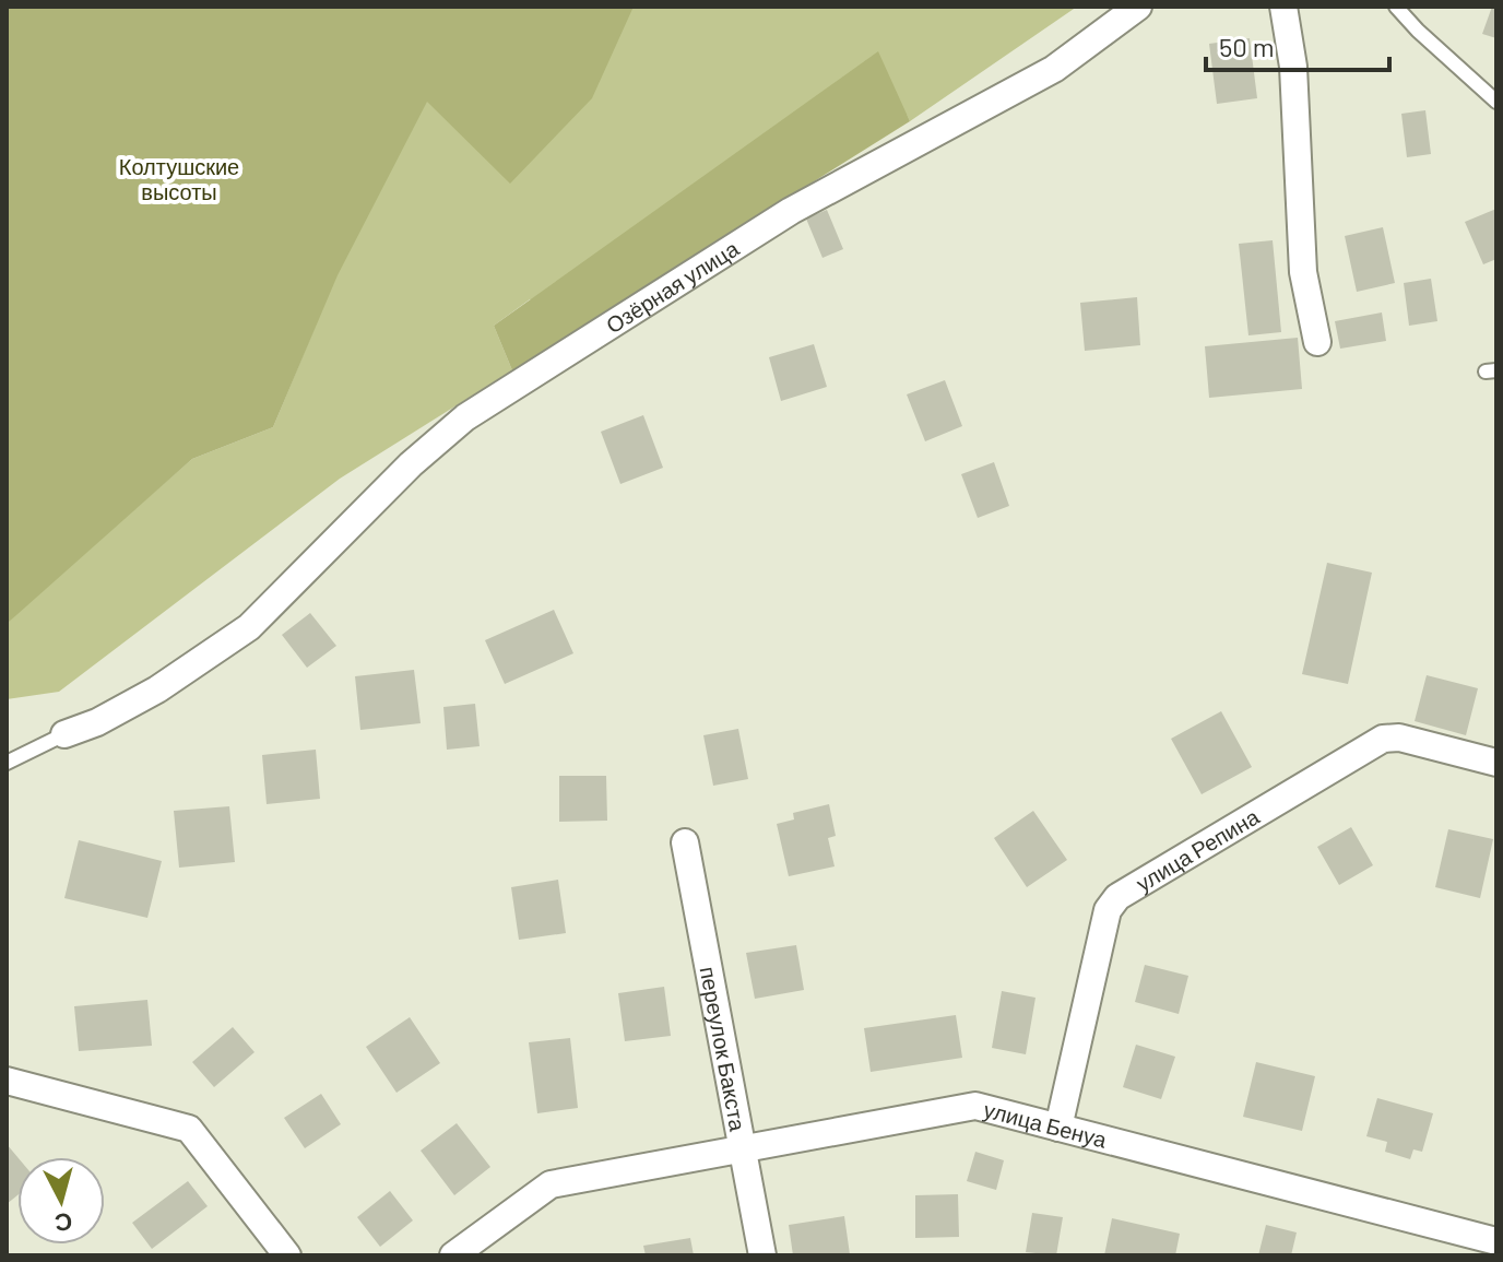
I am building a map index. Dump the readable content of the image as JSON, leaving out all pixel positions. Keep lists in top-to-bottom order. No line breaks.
{"streets":{"street":["Озёрная улица","улица Репина","переулок Бакста","улица Бенуа"]},"crossings":[["улица Репина","улица Бенуа"],["переулок Бакста","улица Бенуа"]],"parks":["Колтушские высоты"],"scale_bar":"50 m","north":"bottom"}
